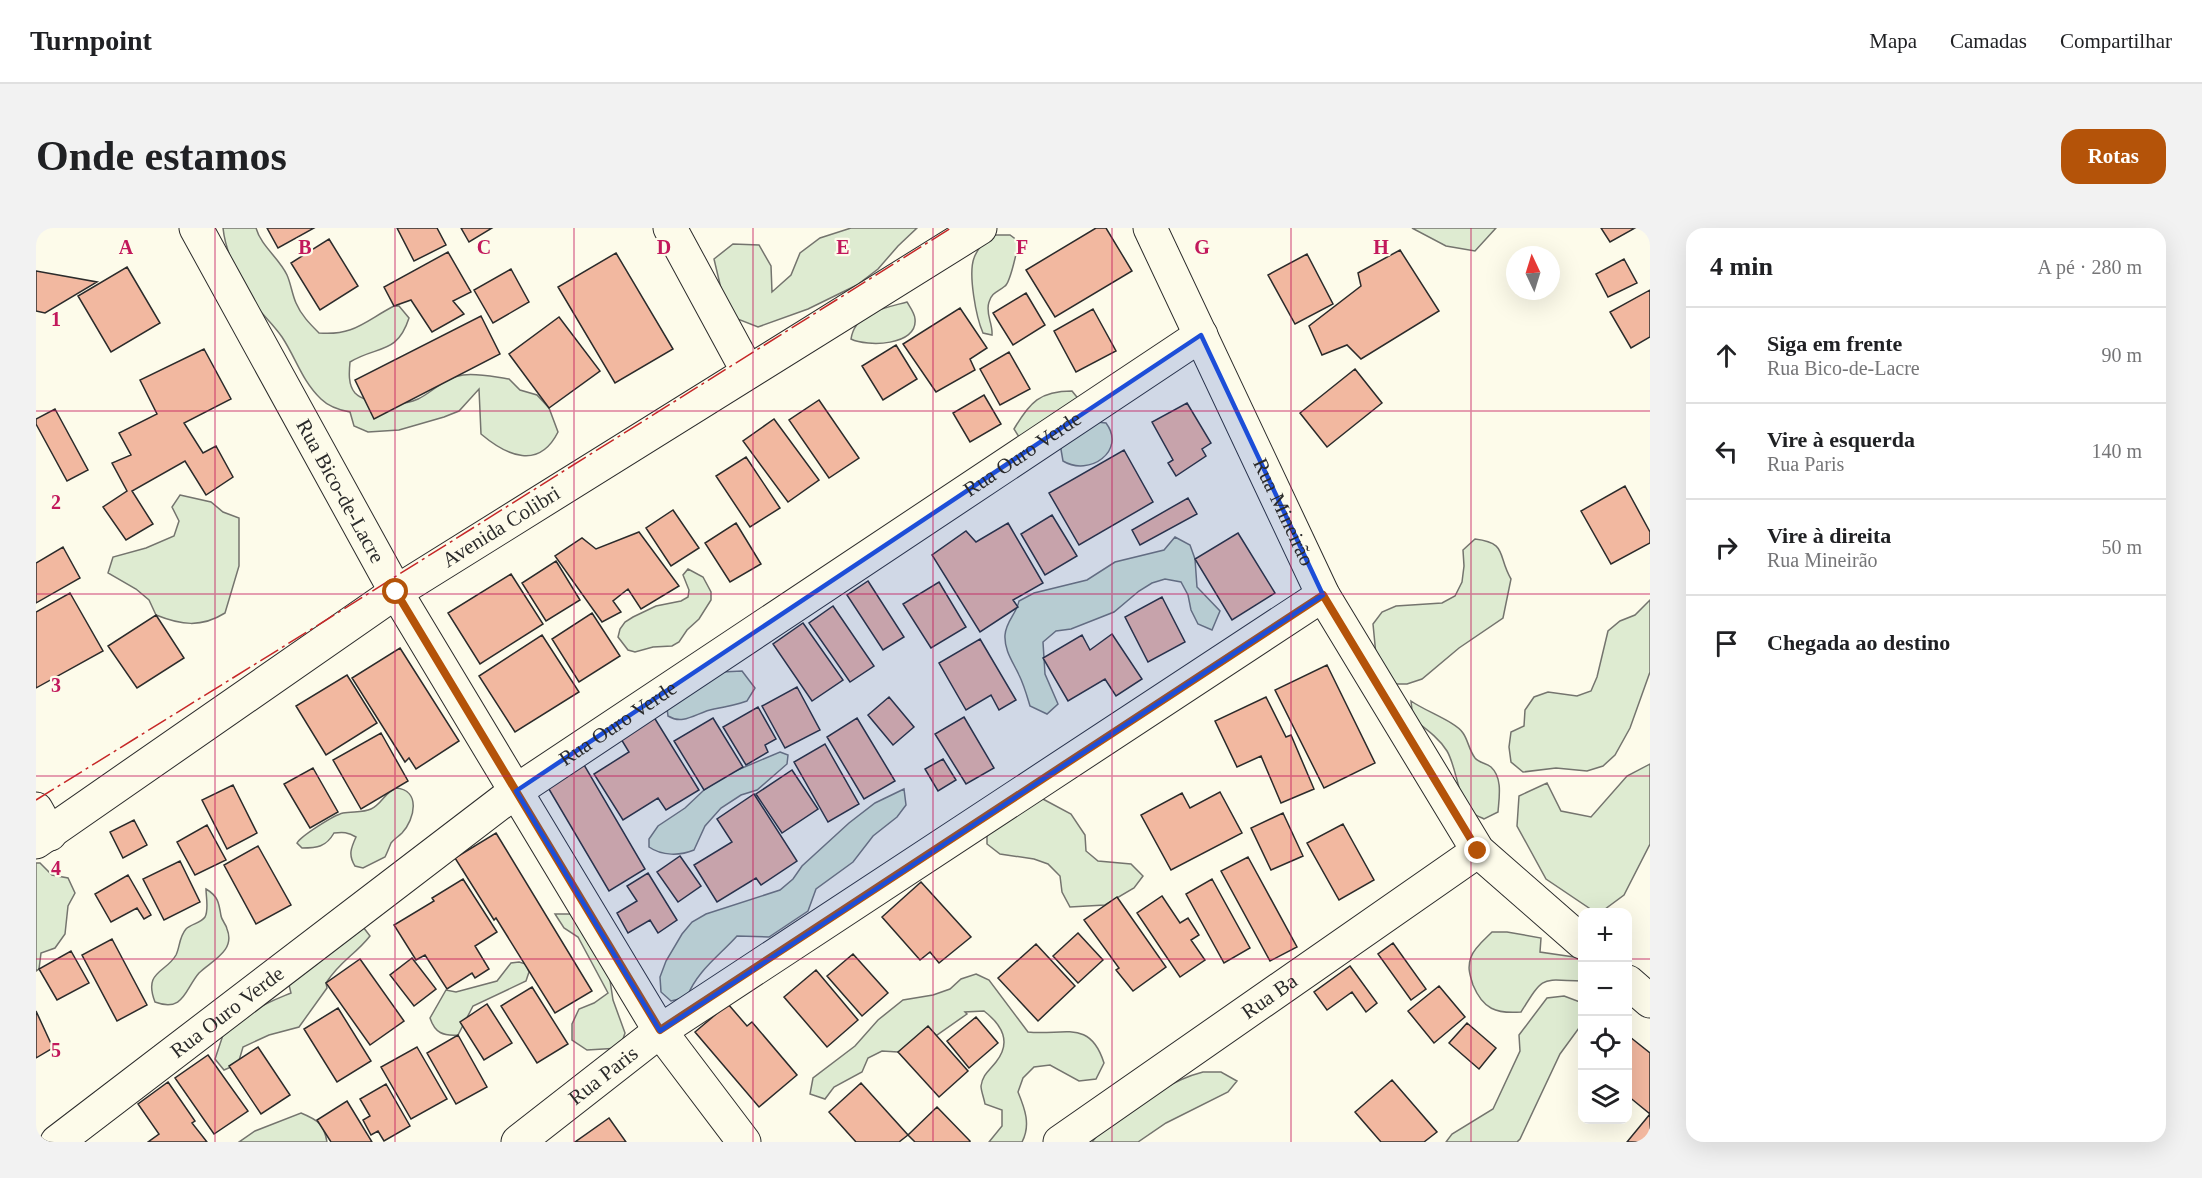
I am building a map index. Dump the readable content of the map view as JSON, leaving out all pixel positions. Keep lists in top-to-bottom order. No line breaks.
{"streets":{"street":["Rua Ouro Verde","Rua Bico-de-Lacre","Rua Mineirão","Avenida Colibri","Rua Ba","Rua Paris"]},"crossings":[["Rua Ouro Verde","Rua Bico-de-Lacre"],["Rua Ouro Verde","Rua Mineirão"],["Rua Bico-de-Lacre","Avenida Colibri"],["Rua Bico-de-Lacre","Rua Paris"],["Rua Mineirão","Rua Ba"],["Rua Mineirão","Rua Paris"]],"north":"top","page":{"header":"Turnpoint","nav":["Mapa","Camadas","Compartilhar"],"buttons":"Rotas","title":"Onde estamos","heading":["4 min","A pé · 280 m"],"list":[["Siga em frente","Rua Bico-de-Lacre","90 m"],["Vire à esquerda","Rua Paris","140 m"],["Vire à direita","Rua Mineirão","50 m"],"Chegada ao destino"],"map_buttons":["+","−"]},"grid":{"columns":["A","B","C","D","E","F","G","H"],"rows":["1","2","3","4","5"]}}
